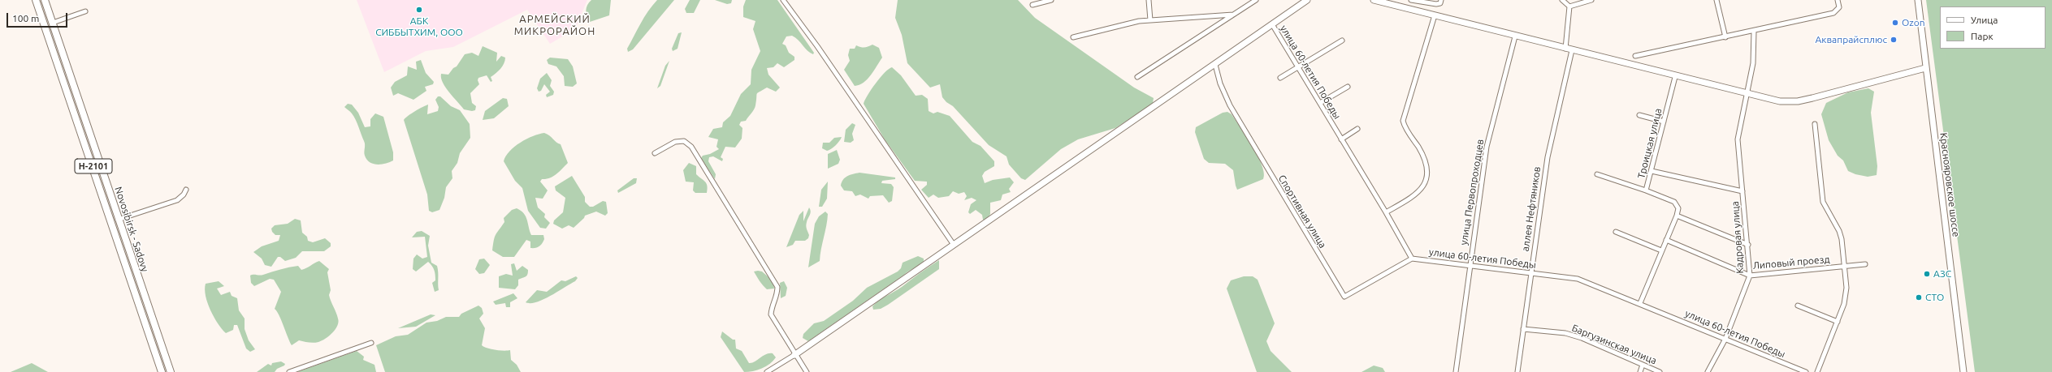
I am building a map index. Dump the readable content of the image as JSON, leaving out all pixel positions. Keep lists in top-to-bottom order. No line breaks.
{"streets":{"main road":["Н-2101","Novosibirsk - Sadovy"],"street":["улица 60-летия Победы","Троицкая улица","Краснояровское шоссе","улица Первопроходцев","аллея Нефтяников","Спортивная улица","Кадровая улица","Липовый проезд","Баргузинская улица"]},"crossings":[["улица 60-летия Победы","улица Первопроходцев"],["улица 60-летия Победы","аллея Нефтяников"],["улица 60-летия Победы","Спортивная улица"],["улица 60-летия Победы","Кадровая улица"],["аллея Нефтяников","Баргузинская улица"],["Кадровая улица","Липовый проезд"]],"districts":["АРМЕЙСКИЙ МИКРОРАЙОН"],"places":["АБК СИББЫТХИМ, ООО","Ozon","Аквапрайсплюс","АЗС","СТО"],"legend":["Улица","Парк"],"scale_bar":"100 m"}
